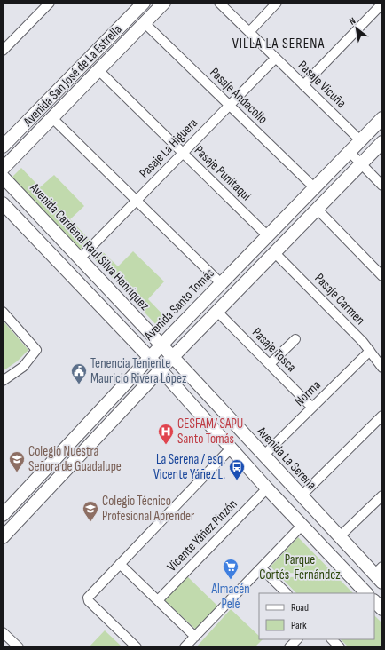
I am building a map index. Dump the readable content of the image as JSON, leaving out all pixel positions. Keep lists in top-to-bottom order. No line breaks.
{"streets":{"main road":["Avenida San José de La Estrella","Avenida Cardenal Raúl Silva Henríquez","Avenida Santo Tomás","Avenida La Serena"],"street":["Pasaje Vicuña","Pasaje Andacollo","Pasaje La Higuera","Pasaje Punitaqui","Pasaje Carmen","Pasaje Tosca","Norma","Vicente Yáñez Pinzón"]},"crossings":[["Avenida San José de La Estrella","Pasaje Andacollo"],["Avenida San José de La Estrella","Pasaje Punitaqui"],["Pasaje Vicuña","Pasaje La Higuera"],["Pasaje Vicuña","Avenida Santo Tomás"],["Pasaje Andacollo","Pasaje La Higuera"],["Pasaje Andacollo","Avenida Santo Tomás"],["Pasaje La Higuera","Pasaje Punitaqui"],["Pasaje La Higuera","Avenida Cardenal Raúl Silva Henríquez"],["Pasaje Punitaqui","Avenida Santo Tomás"],["Avenida Cardenal Raúl Silva Henríquez","Avenida Santo Tomás"],["Avenida Cardenal Raúl Silva Henríquez","Avenida La Serena"],["Pasaje Carmen","Avenida Santo Tomás"],["Pasaje Carmen","Norma"],["Avenida Santo Tomás","Pasaje Tosca"],["Avenida Santo Tomás","Avenida La Serena"],["Pasaje Tosca","Norma"],["Norma","Avenida La Serena"]],"districts":["VILLA LA SERENA"],"parks":["Parque Cortés-Fernández"],"places":{"public building":["Tenencia Teniente Mauricio Rivera López"],"hospital":["CESFAM/ SAPU Santo Tomás"],"school or university":["Colegio Nuestra Señora de Guadalupe","Colegio Técnico Profesional Aprender"],"bus stop":["La Serena / esq. Vicente Yáñez L."],"supermarket":["Almacén Pelé"]},"legend":["Road","Park"],"north":"top left"}
